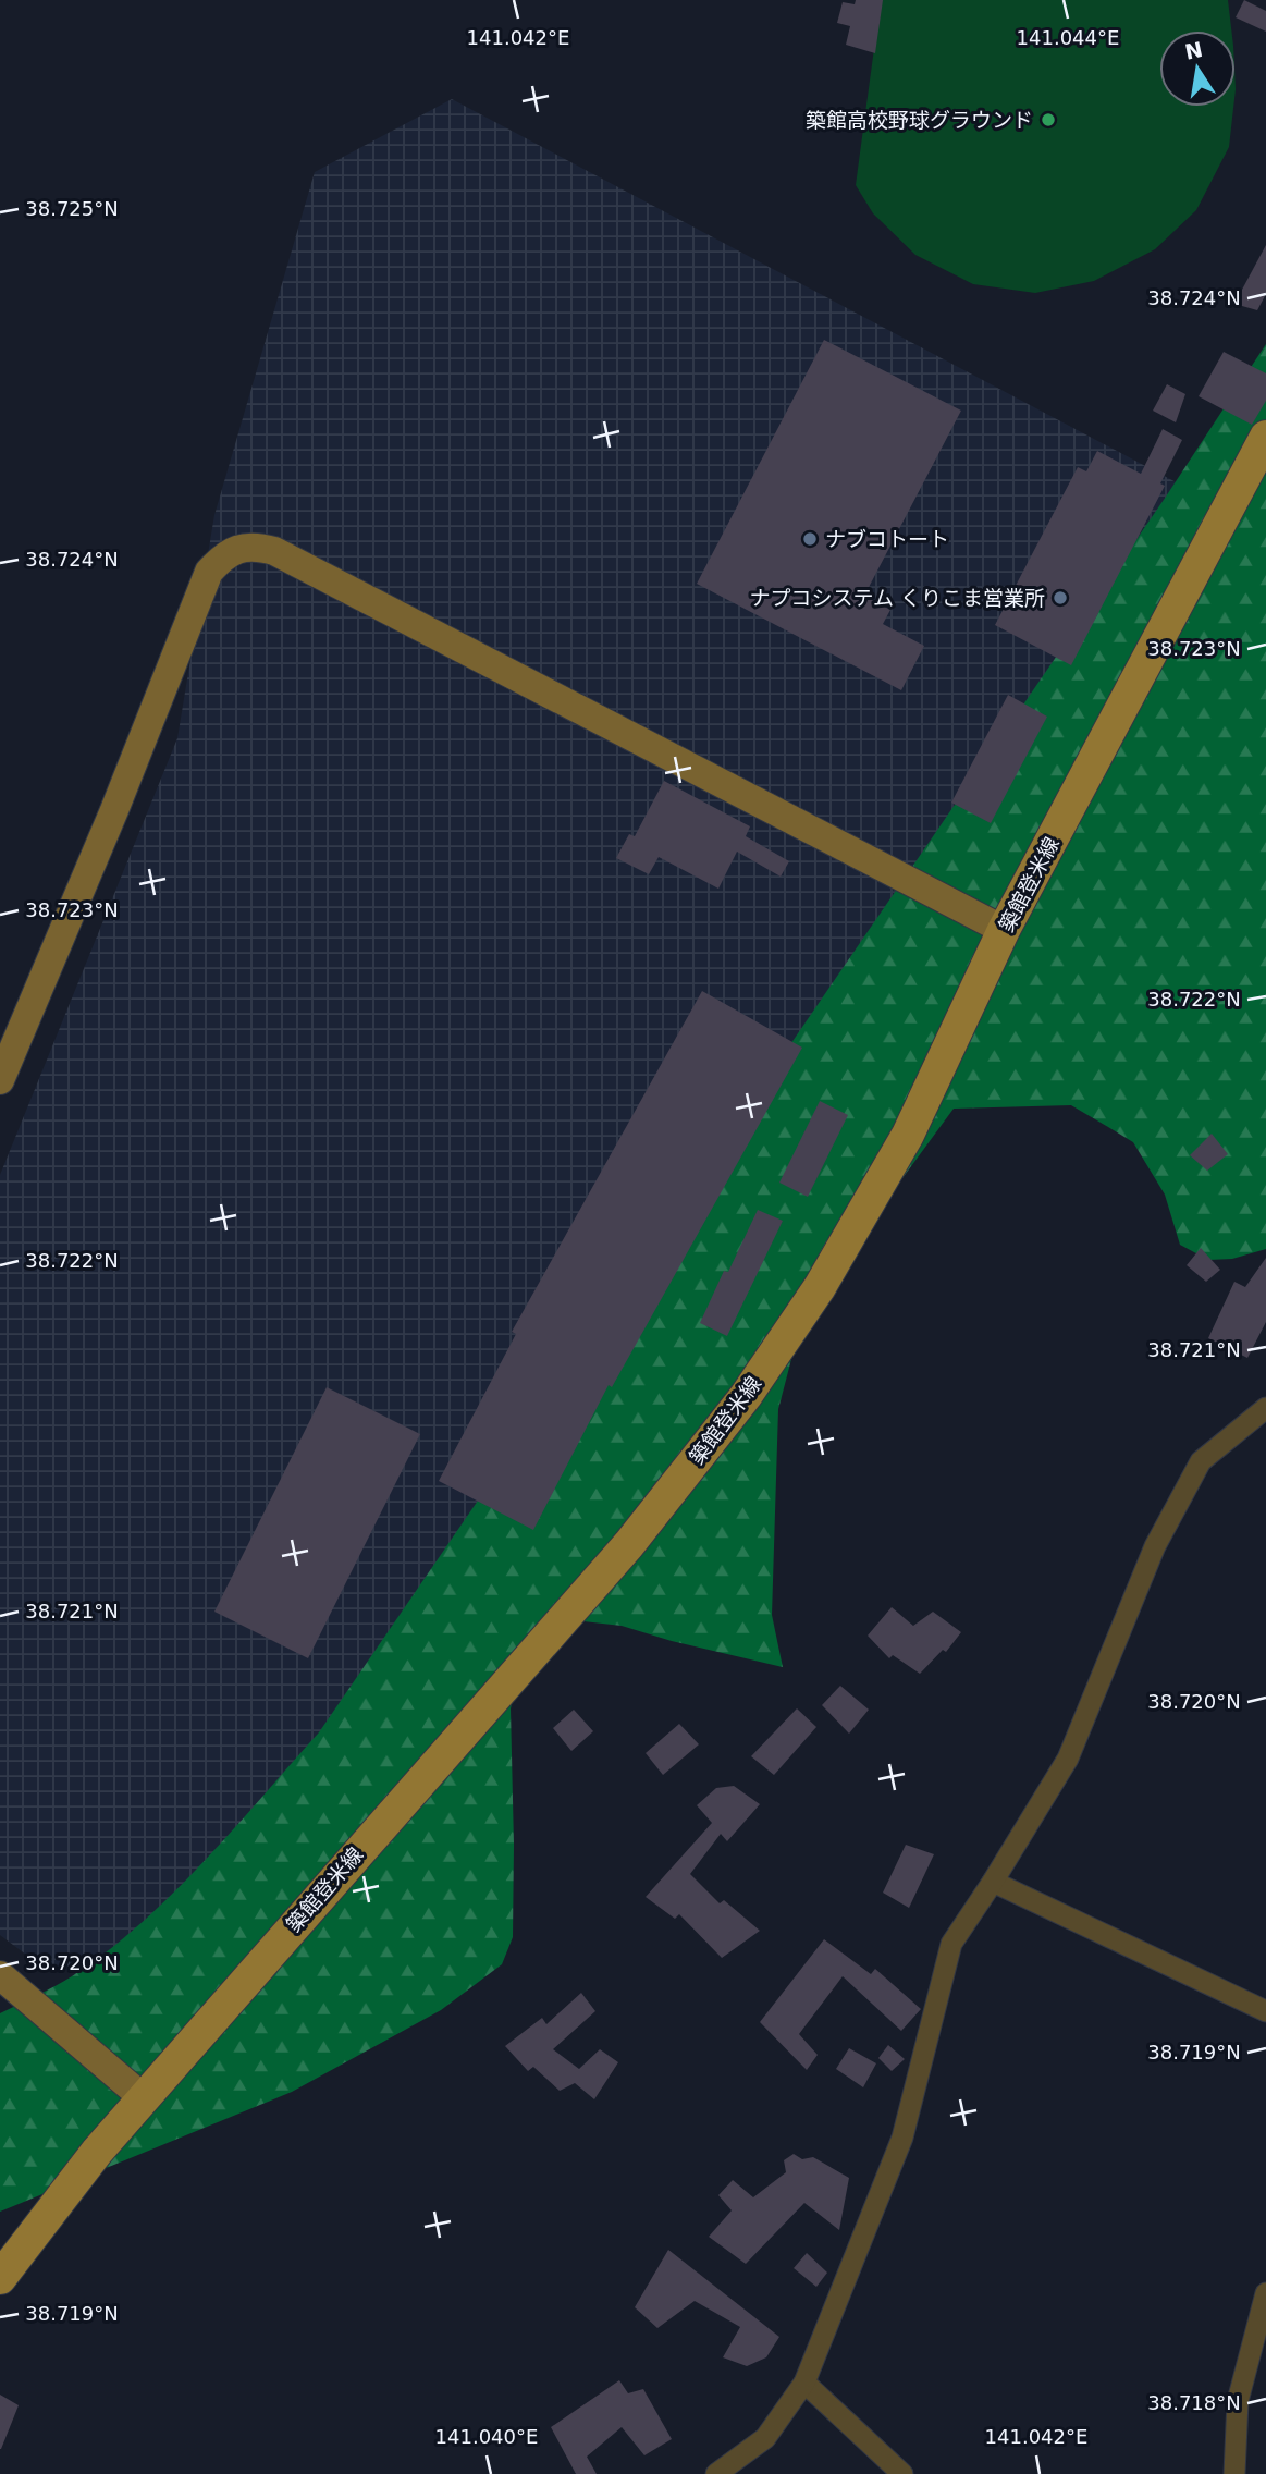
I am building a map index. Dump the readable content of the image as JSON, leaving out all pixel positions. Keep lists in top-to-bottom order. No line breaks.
{"streets":{"main road":["築館登米線"]},"places":["築館高校野球グラウンド","ナブコトート","ナプコシステム くりこま営業所"],"north":"top","coordinates":["141.042°E","141.044°E","38.725°N","38.724°N","38.723°N","38.722°N","38.721°N","38.720°N","38.719°N","38.718°N","141.040°E"]}
